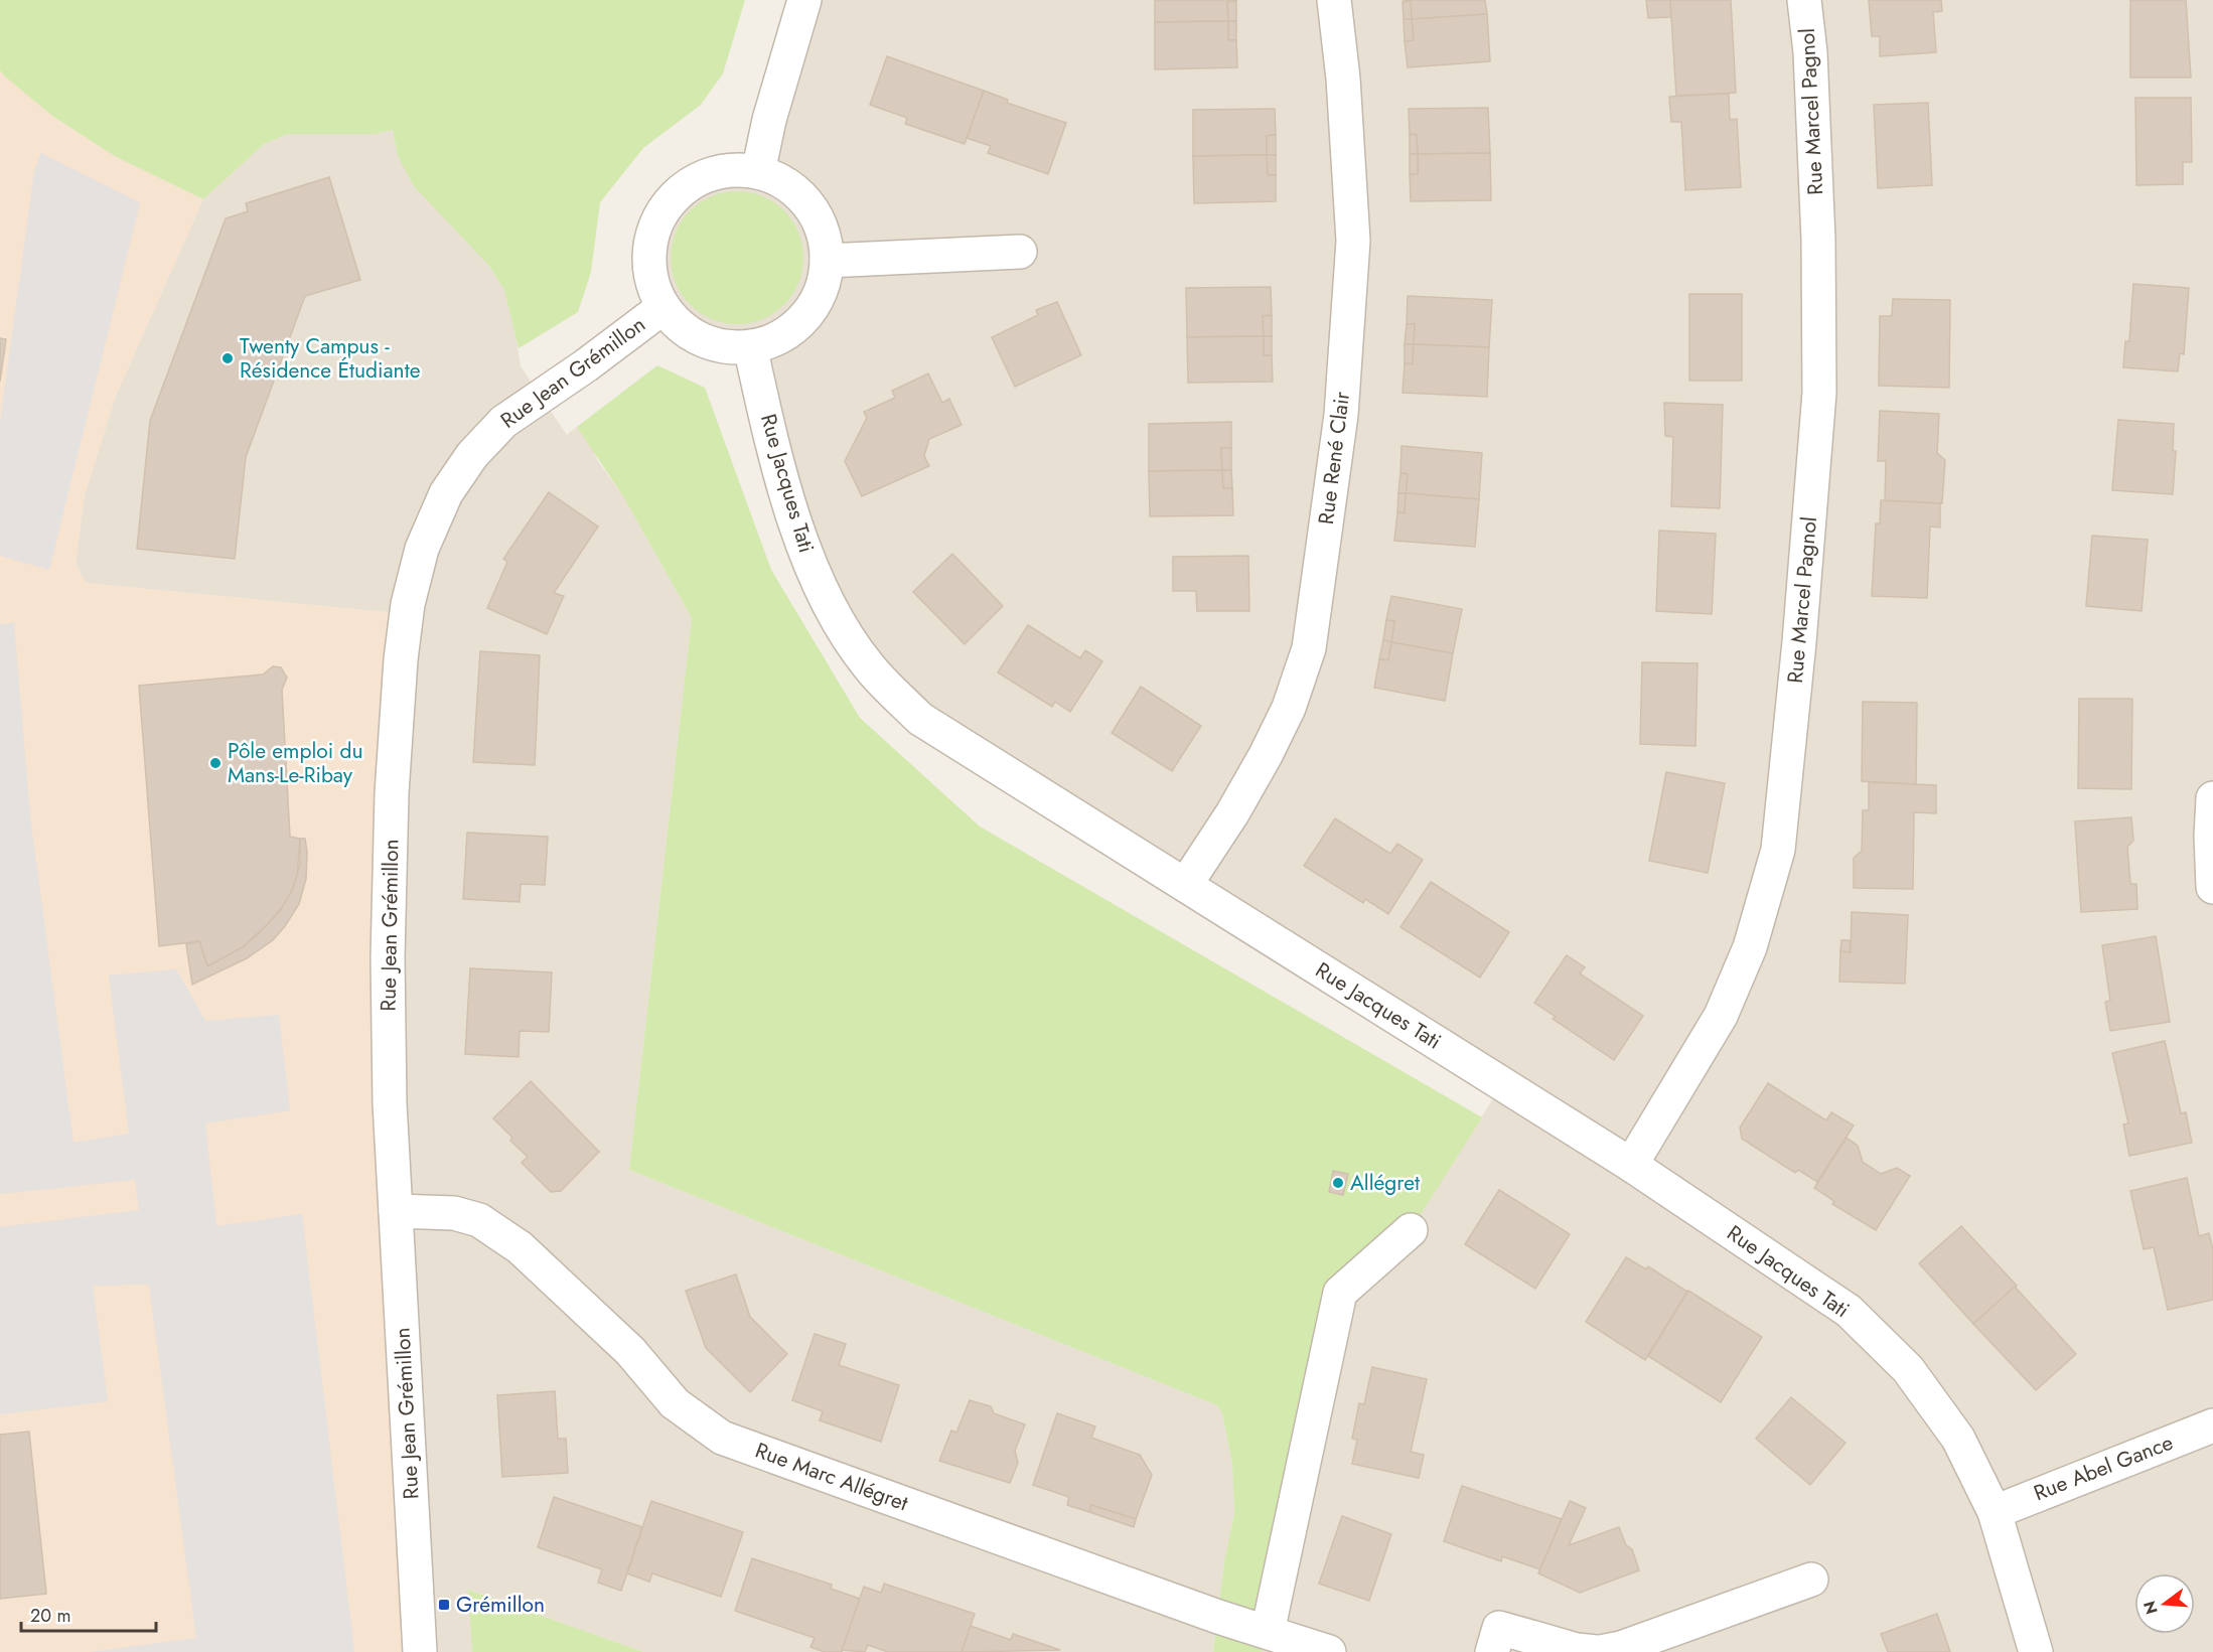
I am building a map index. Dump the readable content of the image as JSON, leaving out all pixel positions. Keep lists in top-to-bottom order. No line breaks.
{"streets":{"street":["Rue Marcel Pagnol","Rue Jean Grémillon","Rue René Clair","Rue Jacques Tati","Rue Abel Gance","Rue Marc Allégret"]},"crossings":[["Rue Marcel Pagnol","Rue Jacques Tati"],["Rue Jean Grémillon","Rue Jacques Tati"],["Rue Jean Grémillon","Rue Marc Allégret"],["Rue René Clair","Rue Jacques Tati"],["Rue Jacques Tati","Rue Abel Gance"]],"places":{"other":["Twenty Campus - Résidence Étudiante","Pôle emploi du Mans-Le-Ribay","Allégret"],"transit":["Grémillon"]},"scale_bar":"20 m","north":"left"}
